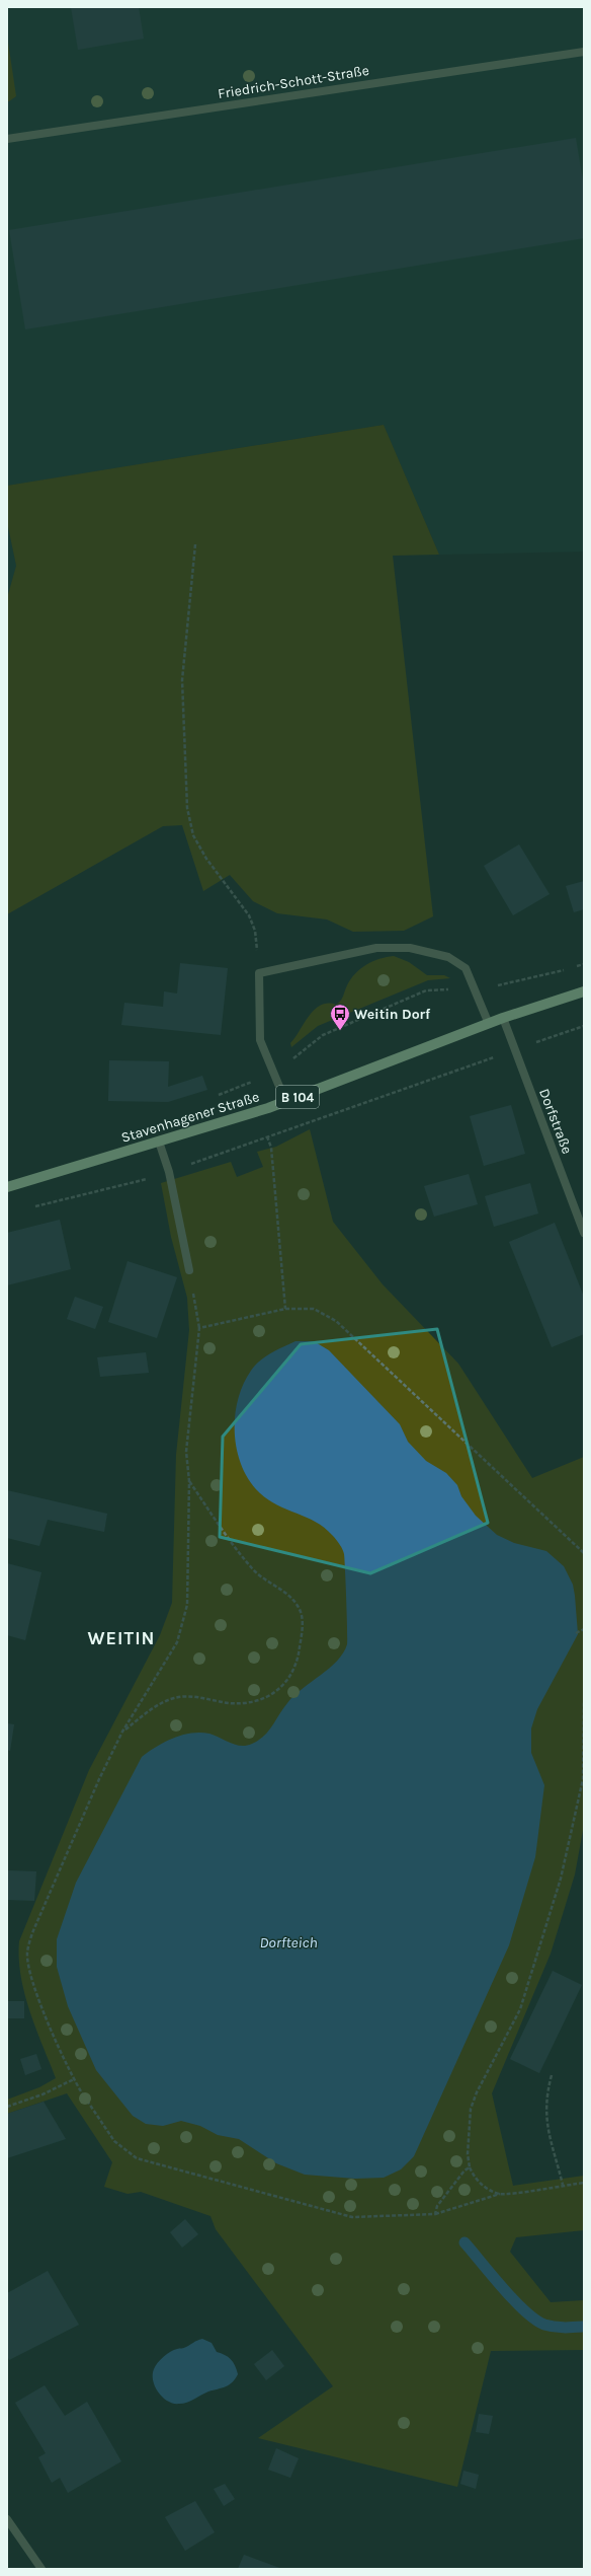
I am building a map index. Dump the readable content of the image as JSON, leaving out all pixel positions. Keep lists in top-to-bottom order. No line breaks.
{"streets":{"main road":["B 104","Stavenhagener Straße"],"street":["Friedrich-Schott-Straße","Dorfstraße"]},"crossings":[["Stavenhagener Straße","Dorfstraße"]],"districts":["WEITIN"],"water":["Dorfteich"],"places":{"bus stop":["Weitin Dorf"]}}
